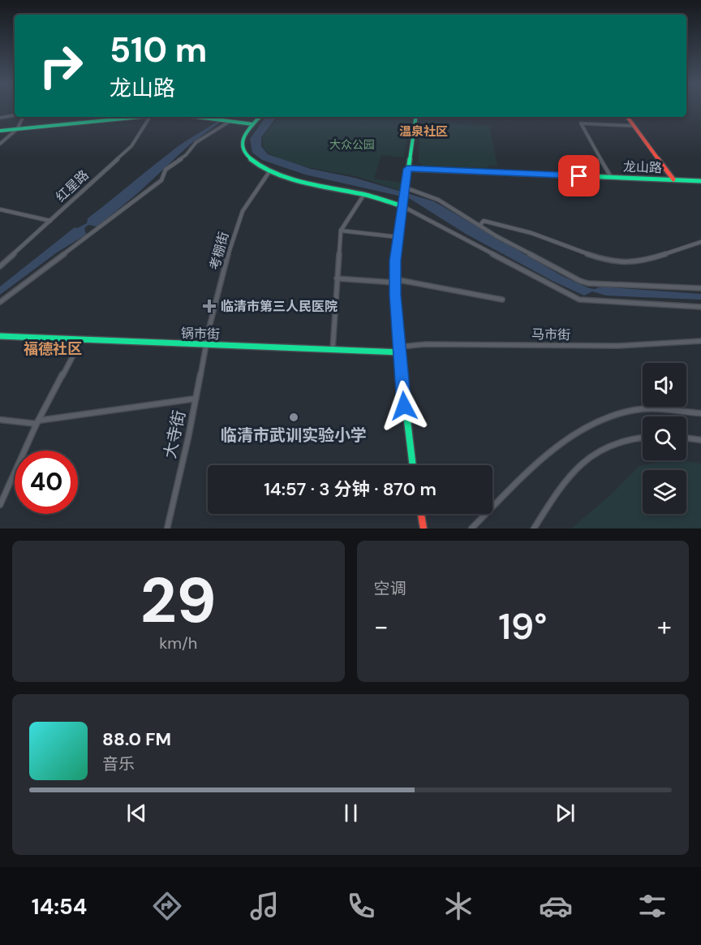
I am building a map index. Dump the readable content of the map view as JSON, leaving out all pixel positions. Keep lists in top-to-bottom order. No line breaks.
{"streets":{"street":["龙山路","红星路","考棚街","锅市街","马市街","大寺街"]},"crossings":[["考棚街","锅市街"],["考棚街","大寺街"],["锅市街","马市街"],["锅市街","大寺街"]],"districts":["温泉社区","福德社区"],"parks":["大众公园"],"places":{"health":["临清市第三人民医院"],"other":["临清市武训实验小学"]},"page":{"turn":["510 m","龙山路"],"limit":"40","trip":"14:57 · 3 分钟 · 870 m","tile":[["29","km/h"],"空调"],"heat":["−","19°","+"],"song":["88.0 FM","音乐"],"tabs":"14:54"}}
